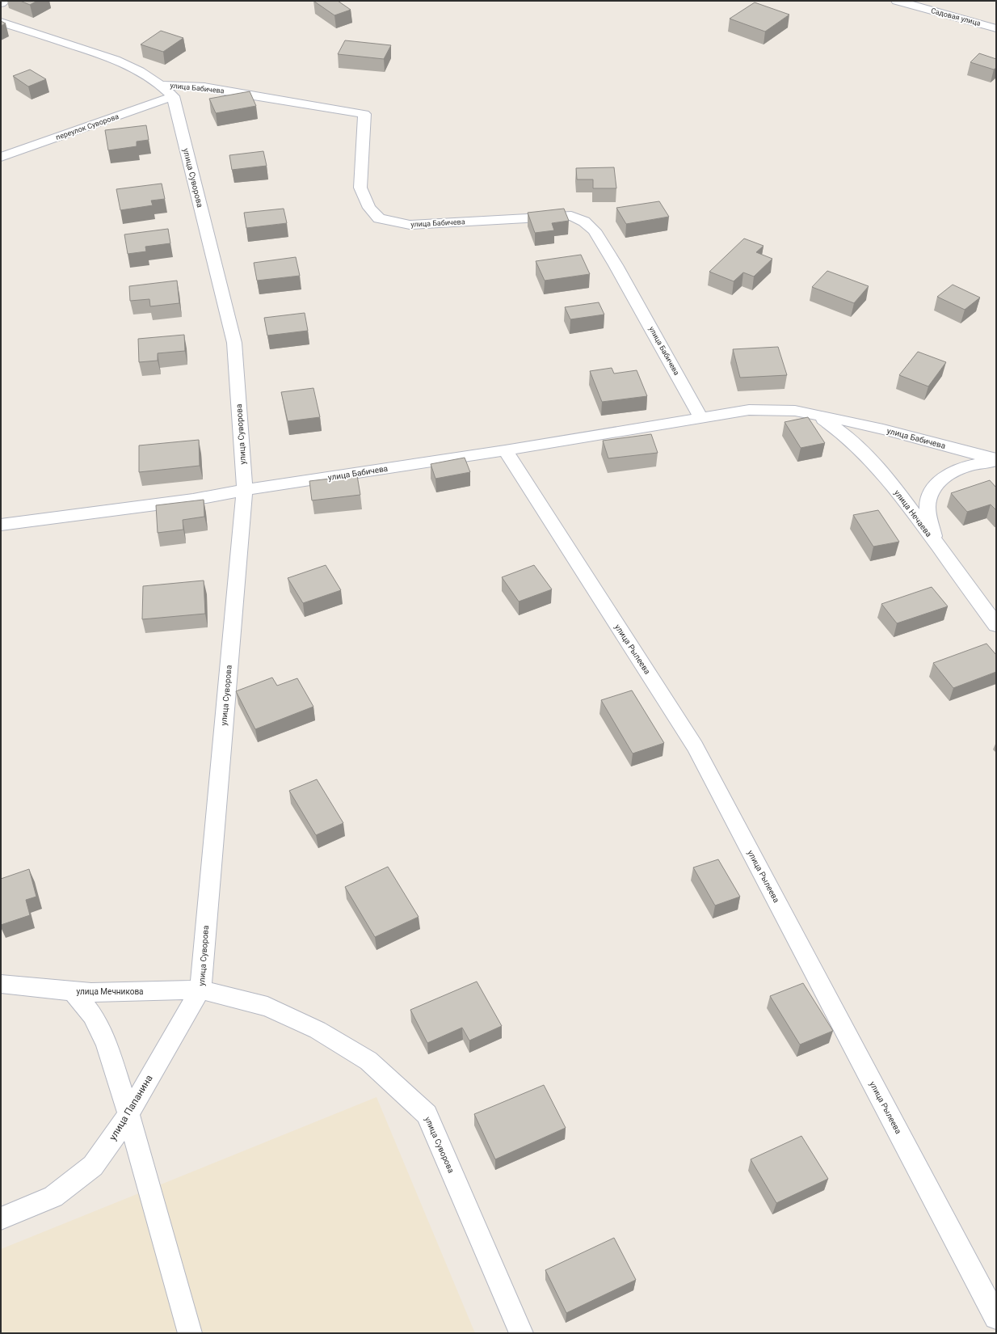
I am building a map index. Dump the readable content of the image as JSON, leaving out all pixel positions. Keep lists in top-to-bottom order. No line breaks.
{"streets":{"street":["Садовая улица","улица Бабичева","переулок Суворова","улица Суворова","улица Нечаева","улица Рылеева","улица Мечникова","улица Папанина"]},"crossings":[["улица Бабичева","улица Суворова"],["улица Бабичева","улица Нечаева"],["улица Бабичева","улица Рылеева"],["переулок Суворова","улица Суворова"],["улица Суворова","улица Мечникова"],["улица Суворова","улица Папанина"],["улица Мечникова","улица Папанина"]]}
